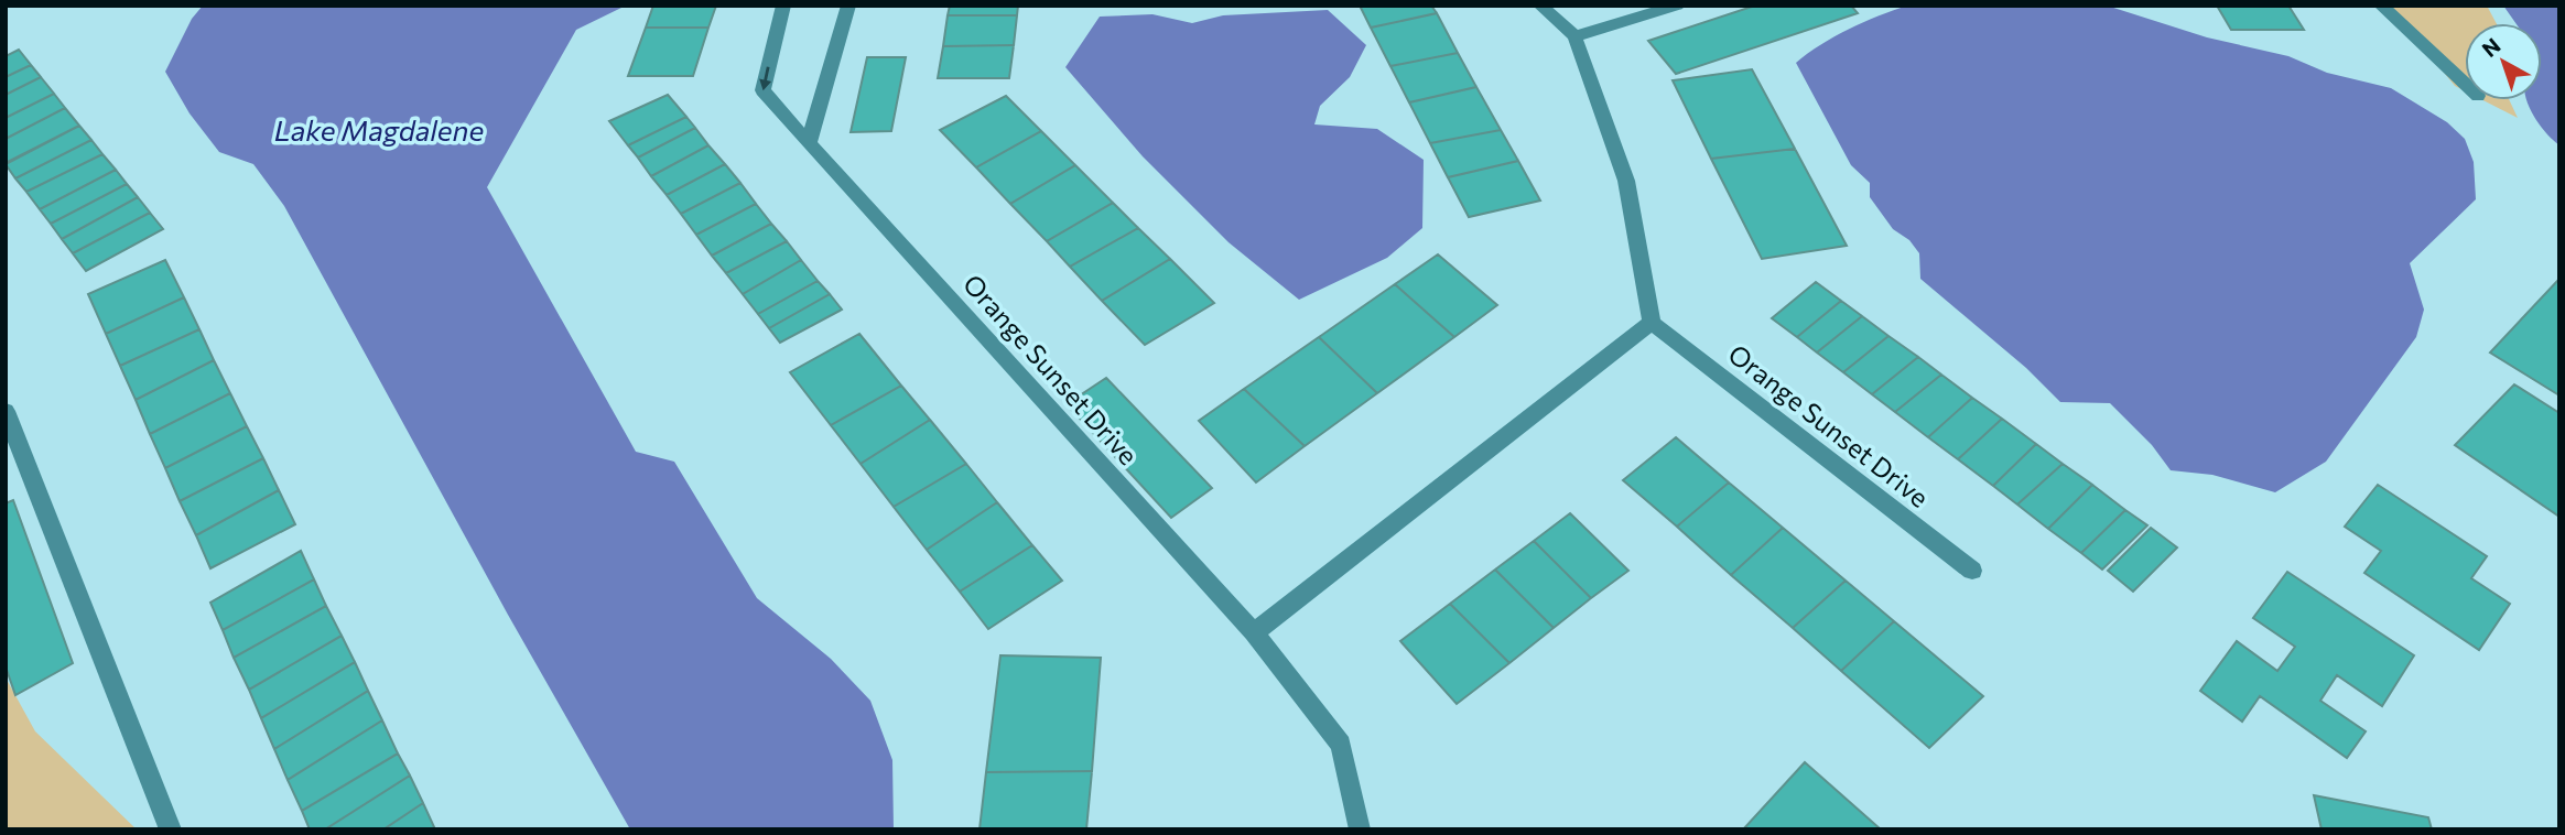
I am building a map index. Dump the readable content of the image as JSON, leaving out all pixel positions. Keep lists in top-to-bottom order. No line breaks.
{"streets":{"street":["Orange Sunset Drive"]},"water":["Lake Magdalene"],"north":"top left"}
